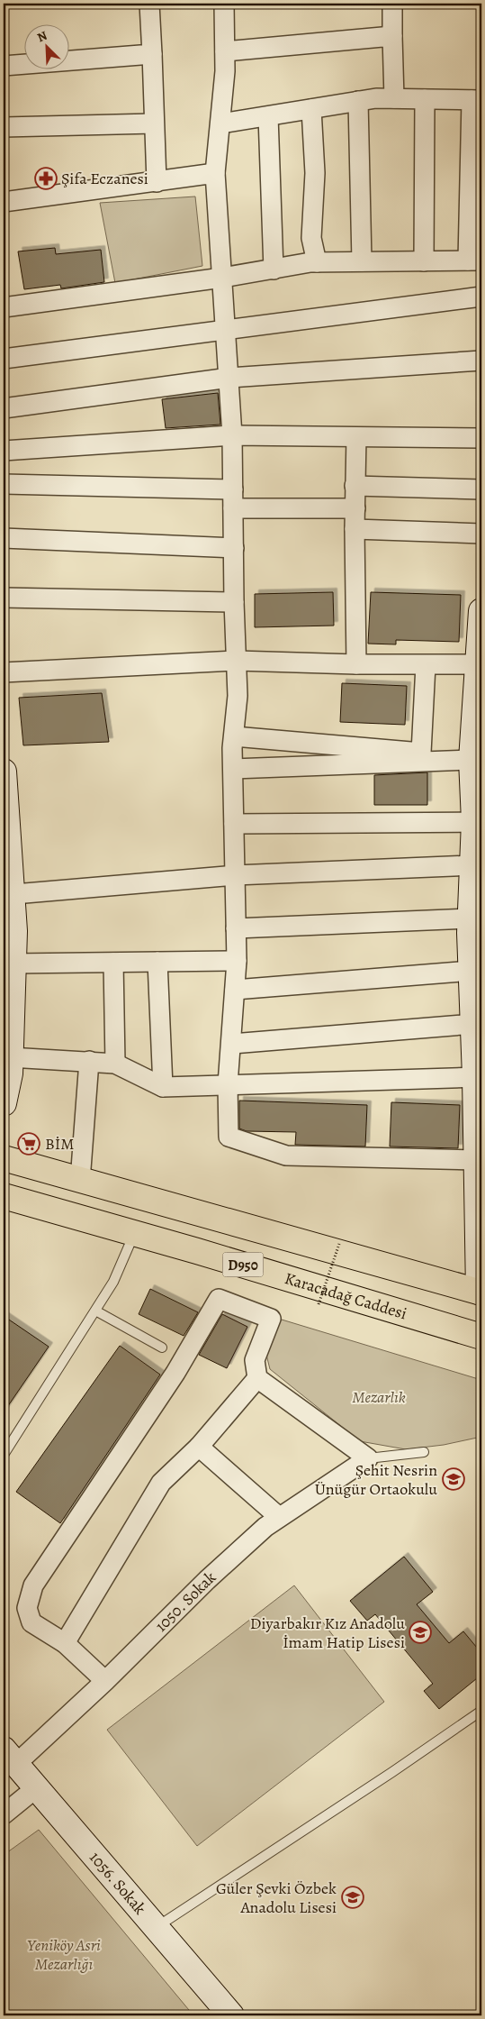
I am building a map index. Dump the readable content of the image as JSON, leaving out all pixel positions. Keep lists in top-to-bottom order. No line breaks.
{"streets":{"highway":["D950","Karacadağ Caddesi"],"street":["1050. Sokak","1056. Sokak"]},"crossings":[["1050. Sokak","1056. Sokak"]],"parks":["Mezarlık","Yeniköy Asri Mezarlığı"],"places":{"pharmacy":["Şifa Eczanesi"],"supermarket":["BİM"],"school or university":["Şehit Nesrin Ünügür Ortaokulu","Diyarbakır Kız Anadolu İmam Hatip Lisesi","Güler Şevki Özbek Anadolu Lisesi"]},"north":"top left"}
